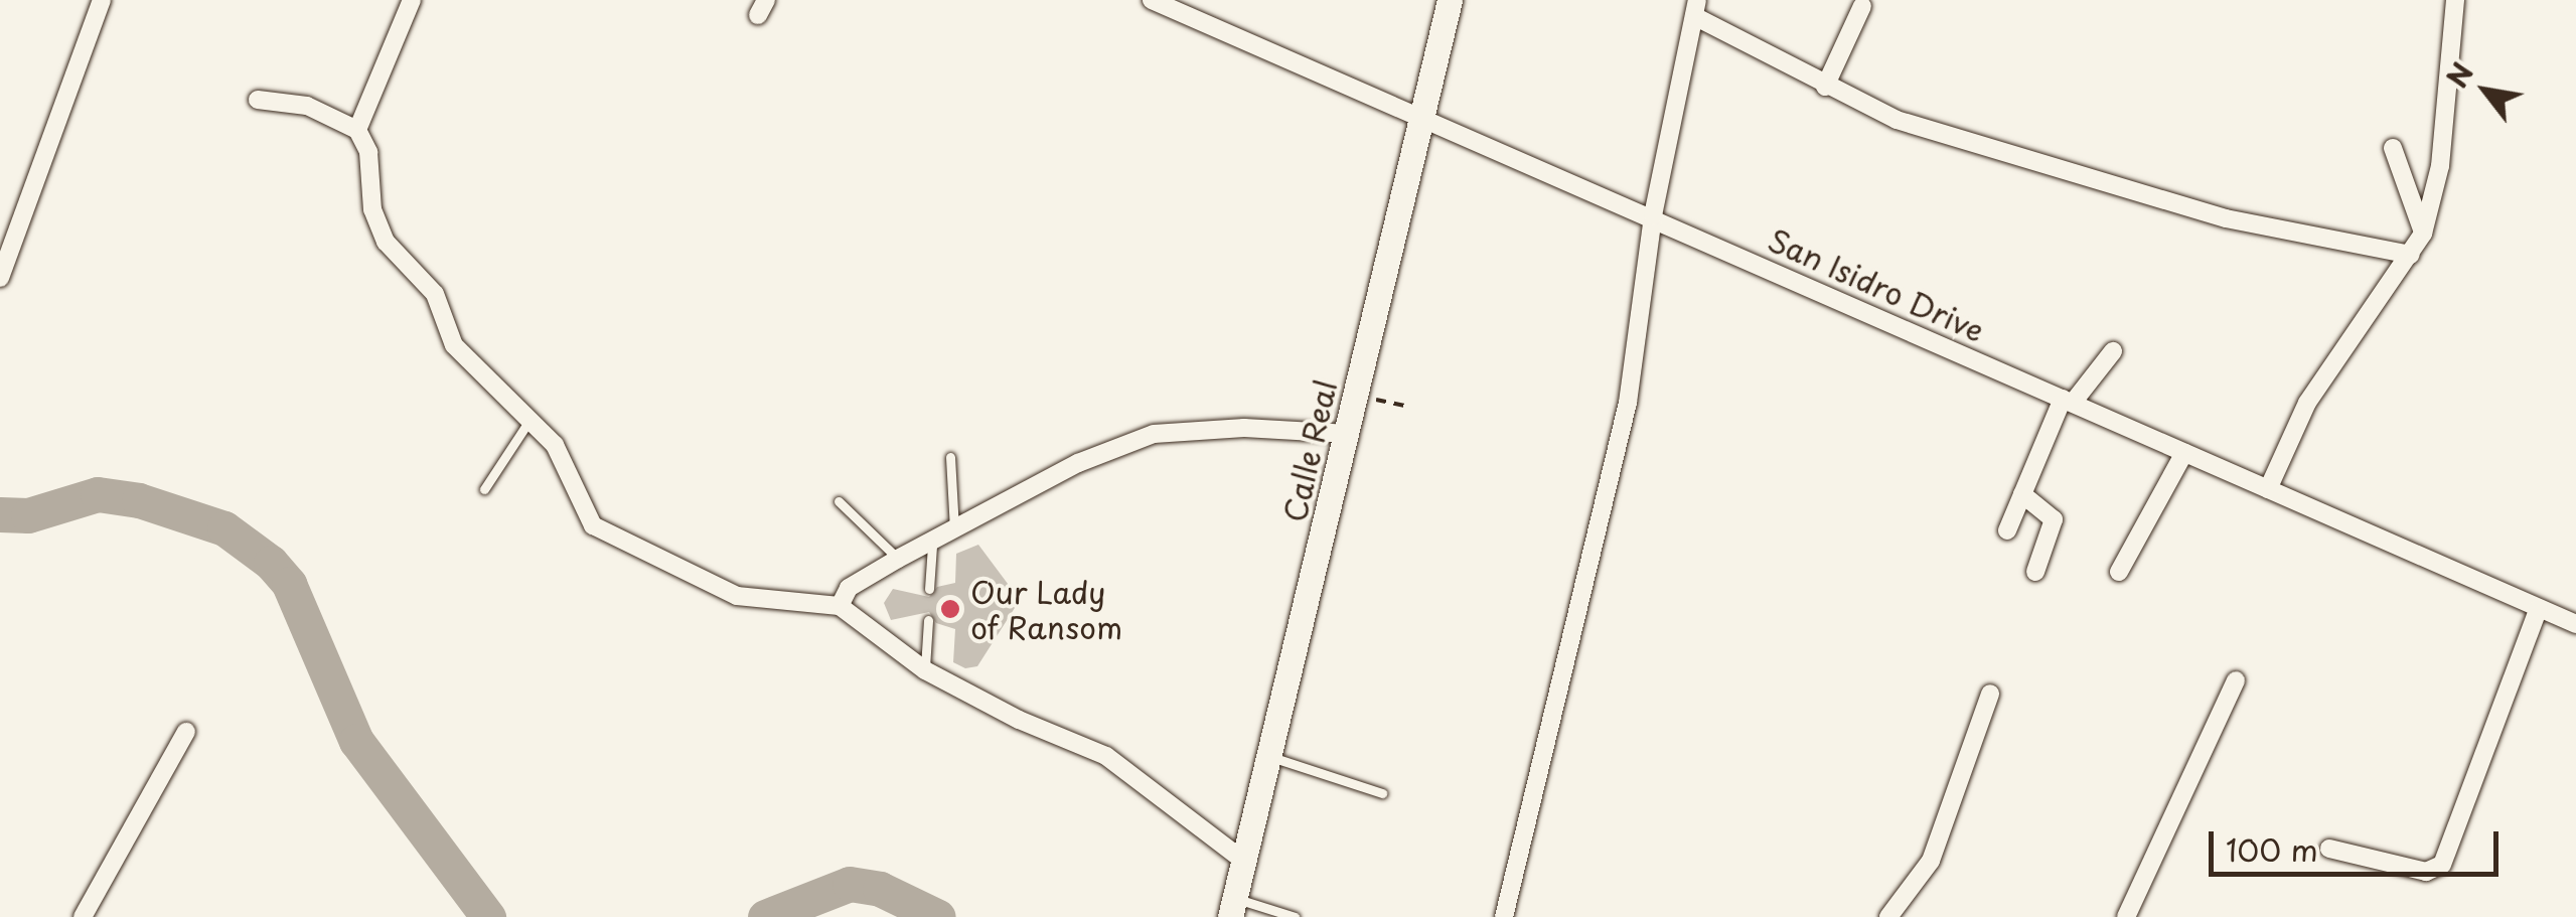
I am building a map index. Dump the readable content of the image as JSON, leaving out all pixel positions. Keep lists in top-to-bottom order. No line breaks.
{"streets":{"street":["San Isidro Drive","Calle Real"]},"crossings":[["San Isidro Drive","Calle Real"]],"places":["Our Lady of Ransom"],"scale_bar":"100 m","north":"top left"}
